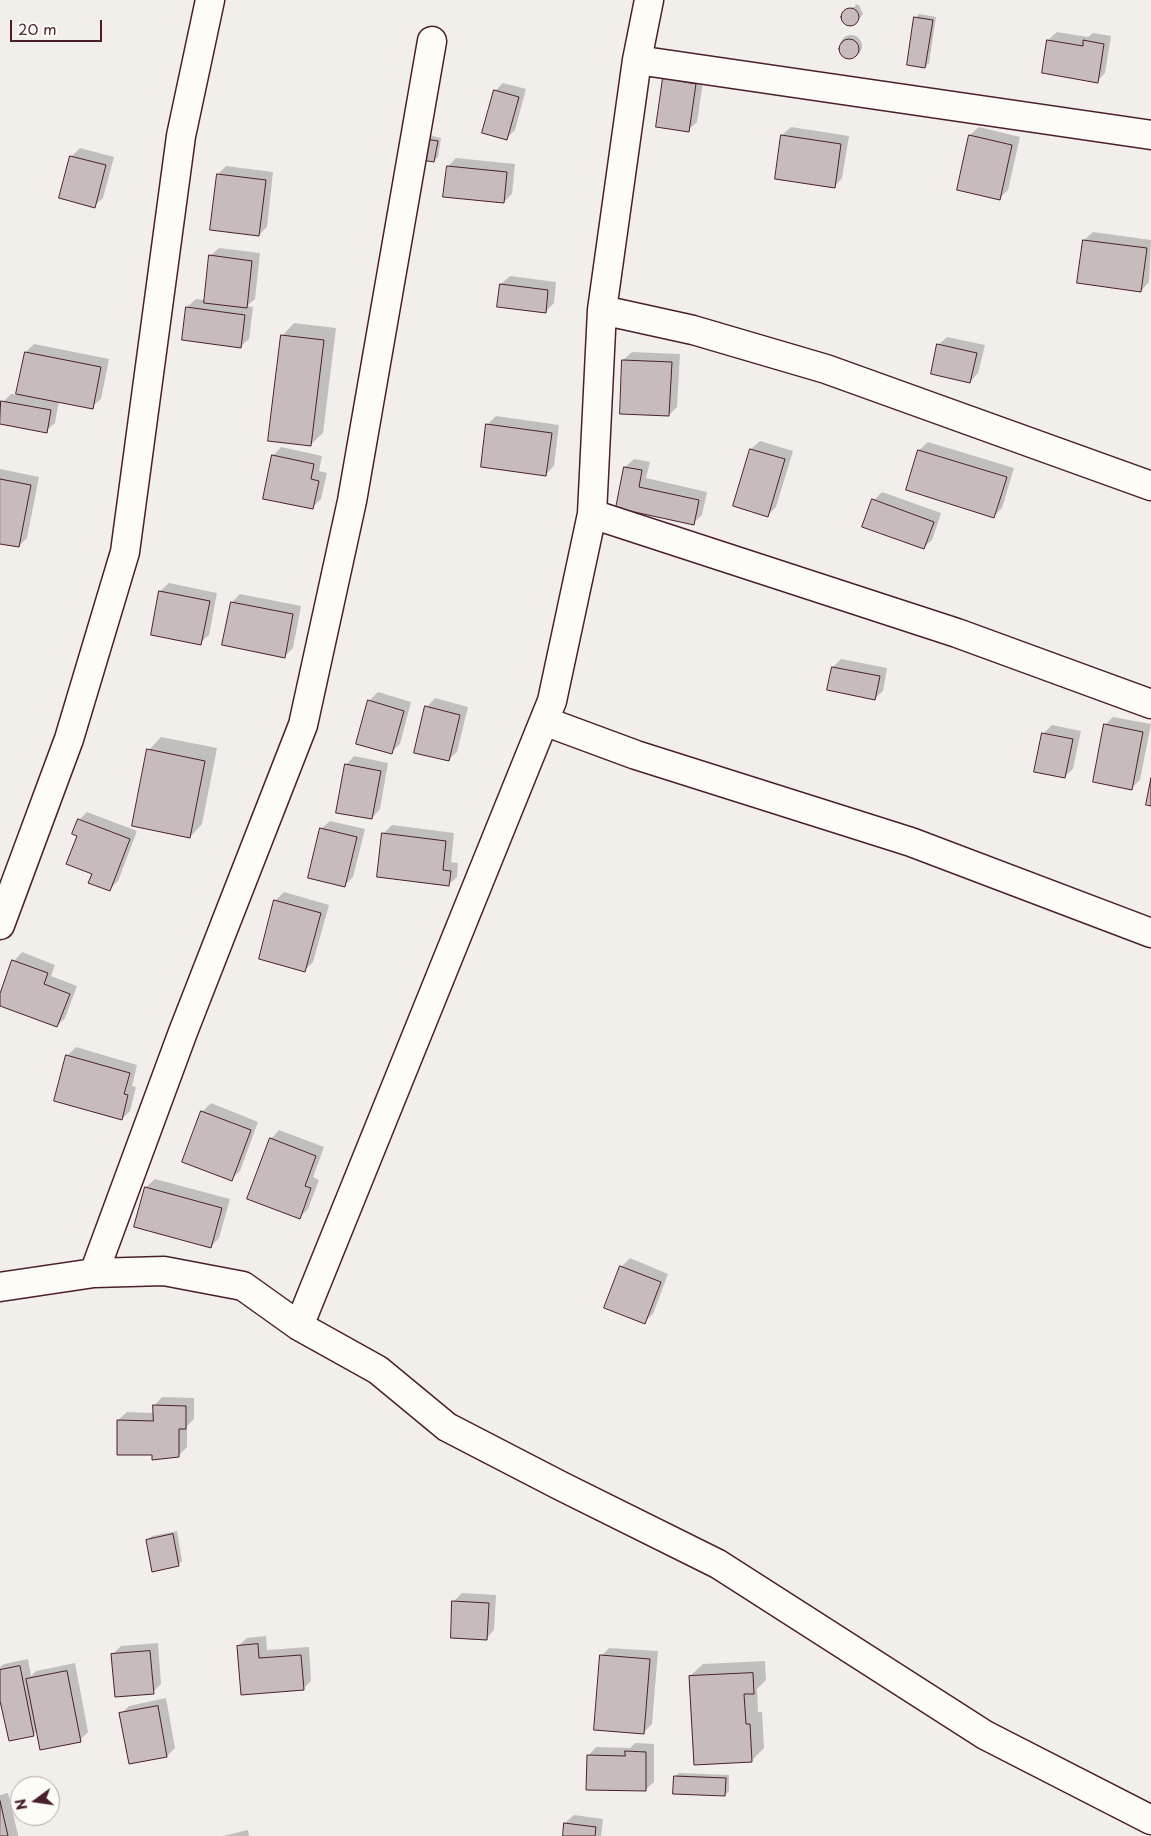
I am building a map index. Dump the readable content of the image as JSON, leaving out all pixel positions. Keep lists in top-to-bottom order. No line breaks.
{"scale_bar":"20 m","north":"left"}
